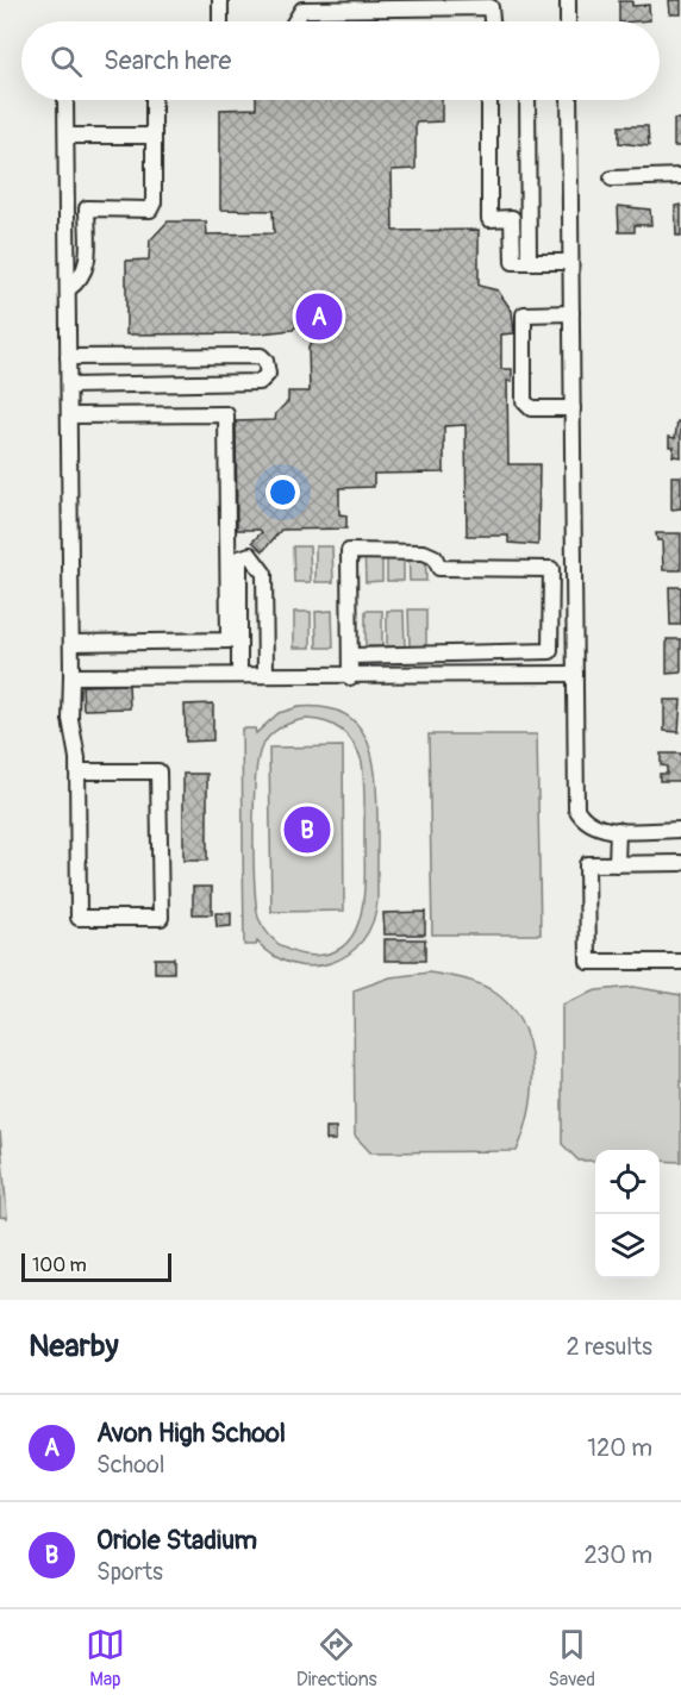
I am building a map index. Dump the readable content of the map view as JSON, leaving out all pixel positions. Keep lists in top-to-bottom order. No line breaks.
{"scale_bar":"100 m","page":{"search":"Search here","pins":["A","B"],"scale":"100 m","heading":["Nearby","2 results"],"list":[{"mark":"A","name":"Avon High School","note":"School","value":"120 m"},{"mark":"B","name":"Oriole Stadium","note":"Sports","value":"230 m"}],"nav":["Map","Directions","Saved"]}}
